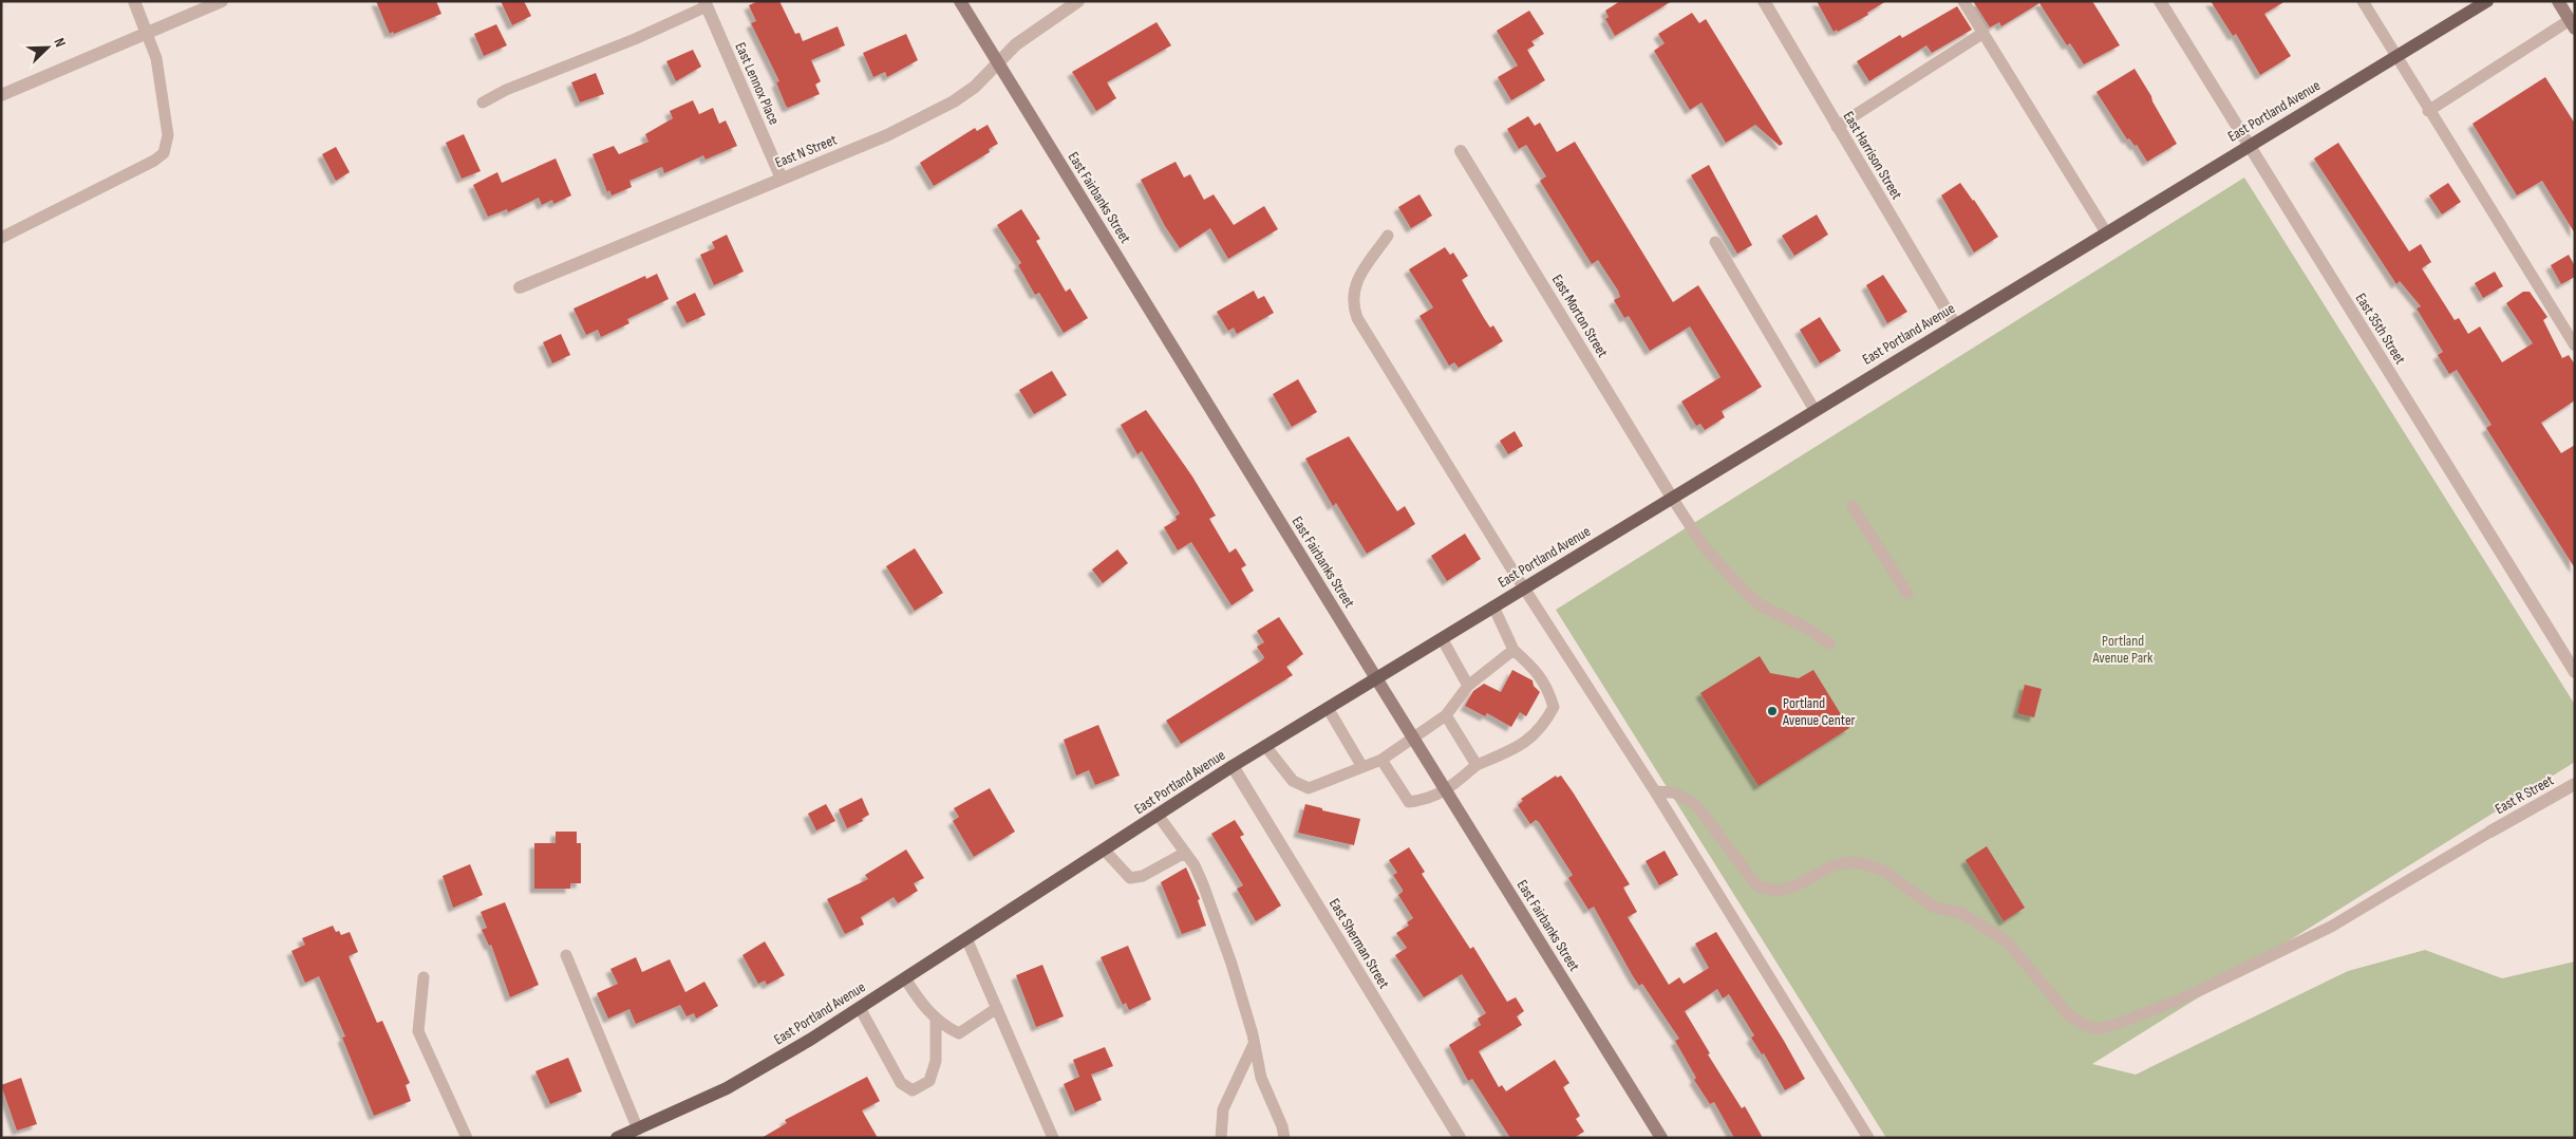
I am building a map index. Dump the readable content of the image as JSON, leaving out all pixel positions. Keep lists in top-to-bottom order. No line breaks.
{"streets":{"main road":["East Portland Avenue"],"street":["East Lennox Place","East N Street","East Harrison Street","East Fairbanks Street","East Morton Street","East 35th Street","East R Street","East Sherman Street"]},"crossings":[["East Lennox Place","East N Street"],["East Portland Avenue","East Harrison Street"],["East Portland Avenue","East Fairbanks Street"],["East Portland Avenue","East Morton Street"],["East Portland Avenue","East 35th Street"],["East Portland Avenue","East Sherman Street"],["East N Street","East Fairbanks Street"]],"parks":["Portland Avenue Park"],"places":["Portland Avenue Center"],"north":"top right"}
